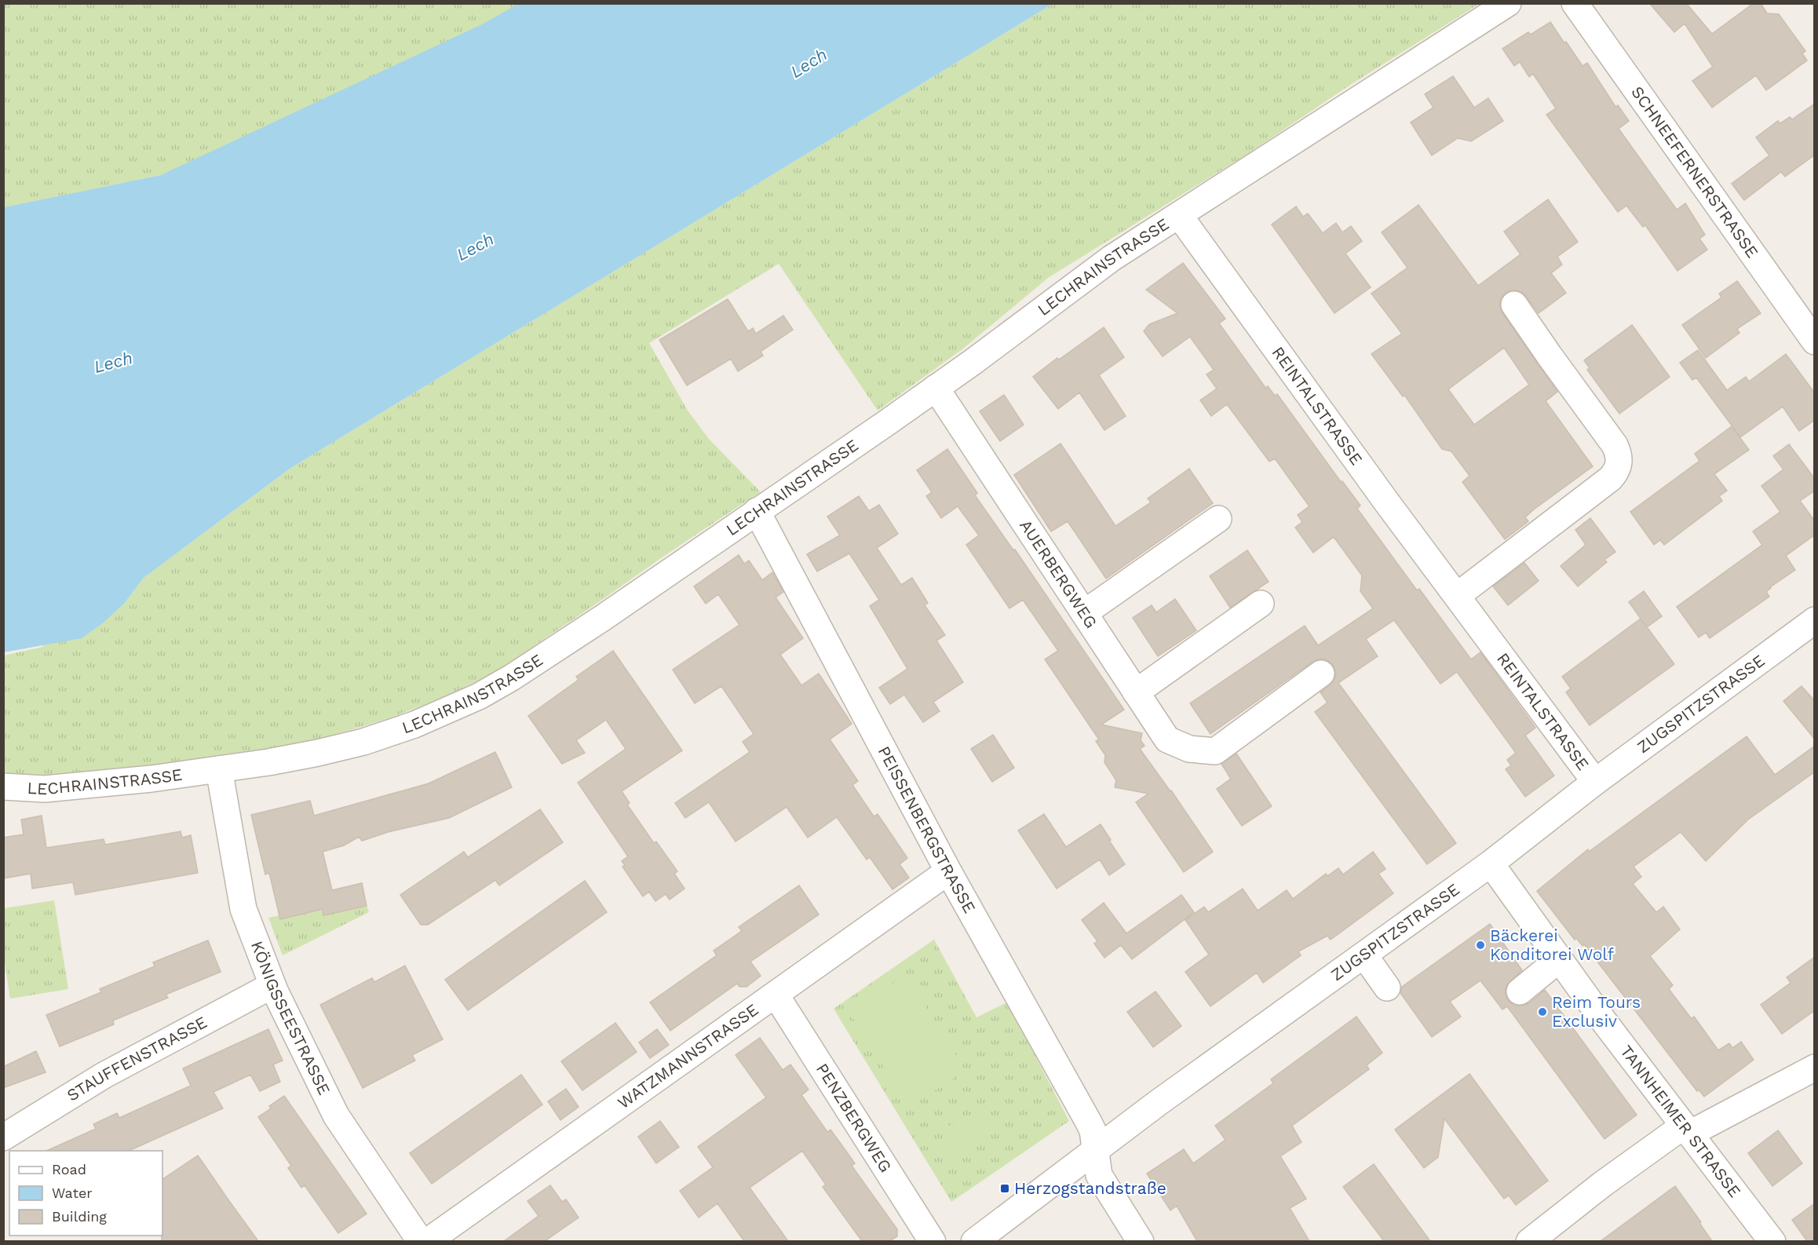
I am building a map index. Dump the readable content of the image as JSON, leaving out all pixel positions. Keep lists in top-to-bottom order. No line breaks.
{"streets":{"street":["SCHNEEFERNERSTRASSE","LECHRAINSTRASSE","REINTALSTRASSE","AUERBERGWEG","ZUGSPITZSTRASSE","PEISSENBERGSTRASSE","KÖNIGSSEESTRASSE","WATZMANNSTRASSE","STAUFFENSTRASSE","PENZBERGWEG","TANNHEIMER STRASSE"]},"crossings":[["LECHRAINSTRASSE","REINTALSTRASSE"],["LECHRAINSTRASSE","AUERBERGWEG"],["LECHRAINSTRASSE","PEISSENBERGSTRASSE"],["LECHRAINSTRASSE","KÖNIGSSEESTRASSE"],["REINTALSTRASSE","ZUGSPITZSTRASSE"],["ZUGSPITZSTRASSE","PEISSENBERGSTRASSE"],["ZUGSPITZSTRASSE","TANNHEIMER STRASSE"],["PEISSENBERGSTRASSE","WATZMANNSTRASSE"],["KÖNIGSSEESTRASSE","STAUFFENSTRASSE"],["WATZMANNSTRASSE","PENZBERGWEG"]],"water":["Lech"],"places":{"other":["Bäckerei Konditorei Wolf","Reim Tours Exclusiv"],"transit":["Herzogstandstraße"]},"legend":["Road","Water","Building"]}
